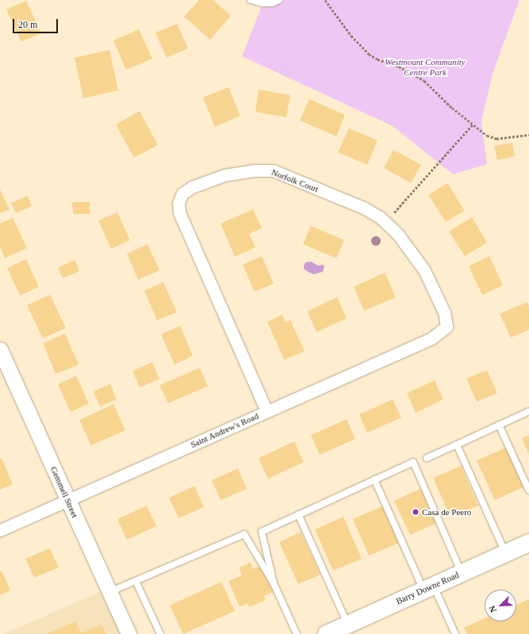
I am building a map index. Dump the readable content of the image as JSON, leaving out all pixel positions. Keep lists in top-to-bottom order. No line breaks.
{"streets":{"main road":["Barry Downe Road"],"street":["Norfolk Court","Saint Andrew's Road","Gemmell Street"]},"crossings":[["Norfolk Court","Saint Andrew's Road"],["Saint Andrew's Road","Gemmell Street"]],"parks":["Westmount Community Centre Park"],"places":["Casa de Peero"],"scale_bar":"20 m","north":"bottom left"}
